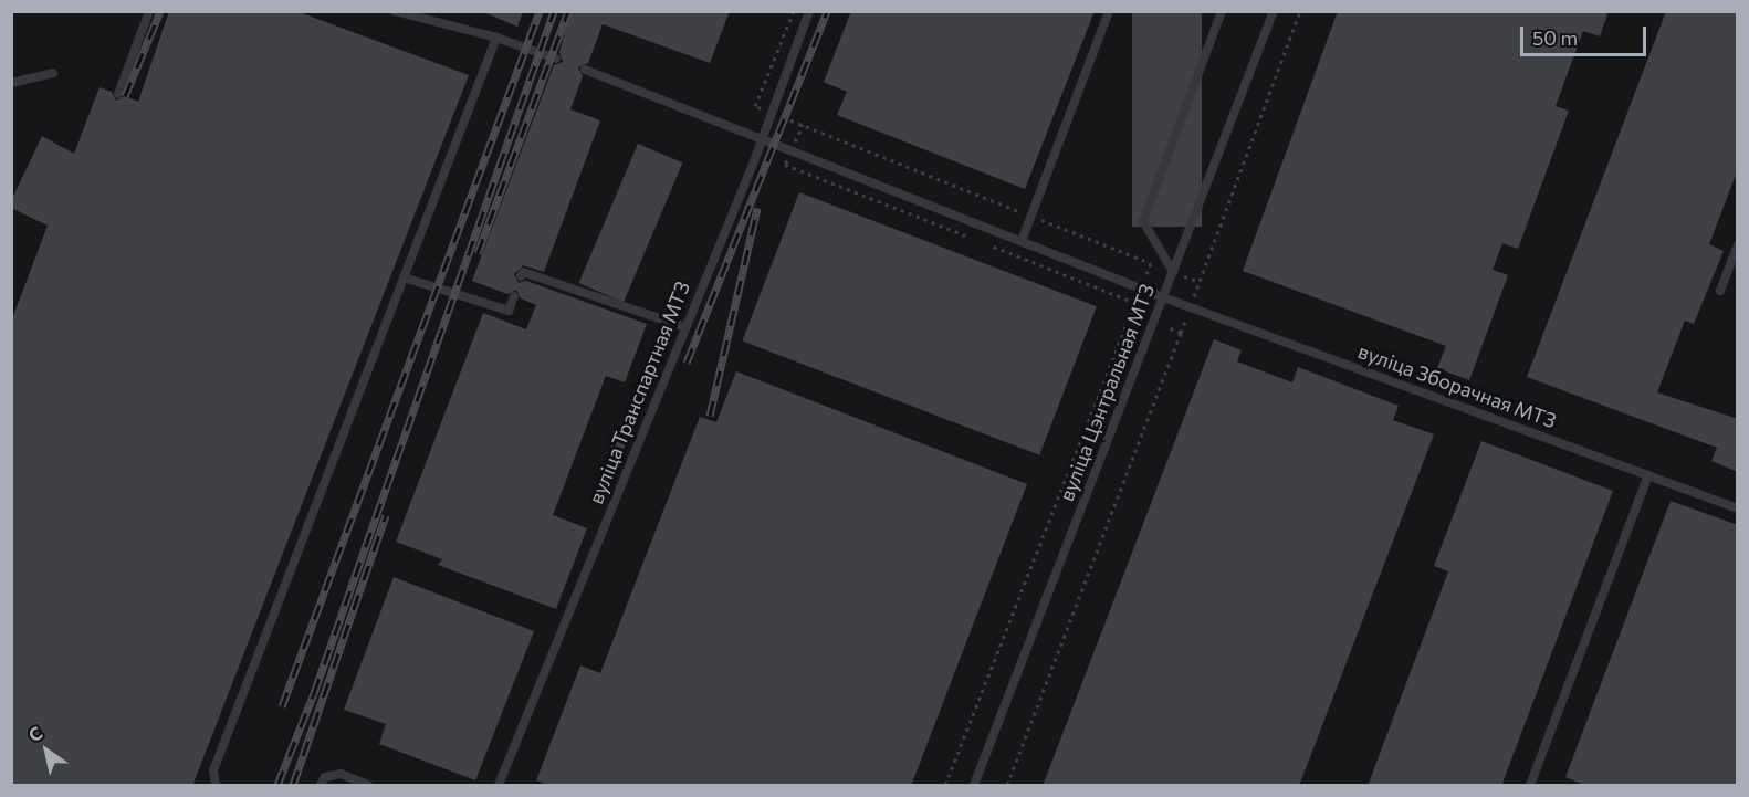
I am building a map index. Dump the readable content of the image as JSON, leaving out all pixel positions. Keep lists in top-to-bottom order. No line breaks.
{"streets":{"lane":["вуліца Зборачная МТЗ","вуліца Транспартная МТЗ","вуліца Цэнтральная МТЗ"]},"crossings":[["вуліца Зборачная МТЗ","вуліца Транспартная МТЗ"],["вуліца Зборачная МТЗ","вуліца Цэнтральная МТЗ"]],"scale_bar":"50 m","north":"top left"}
